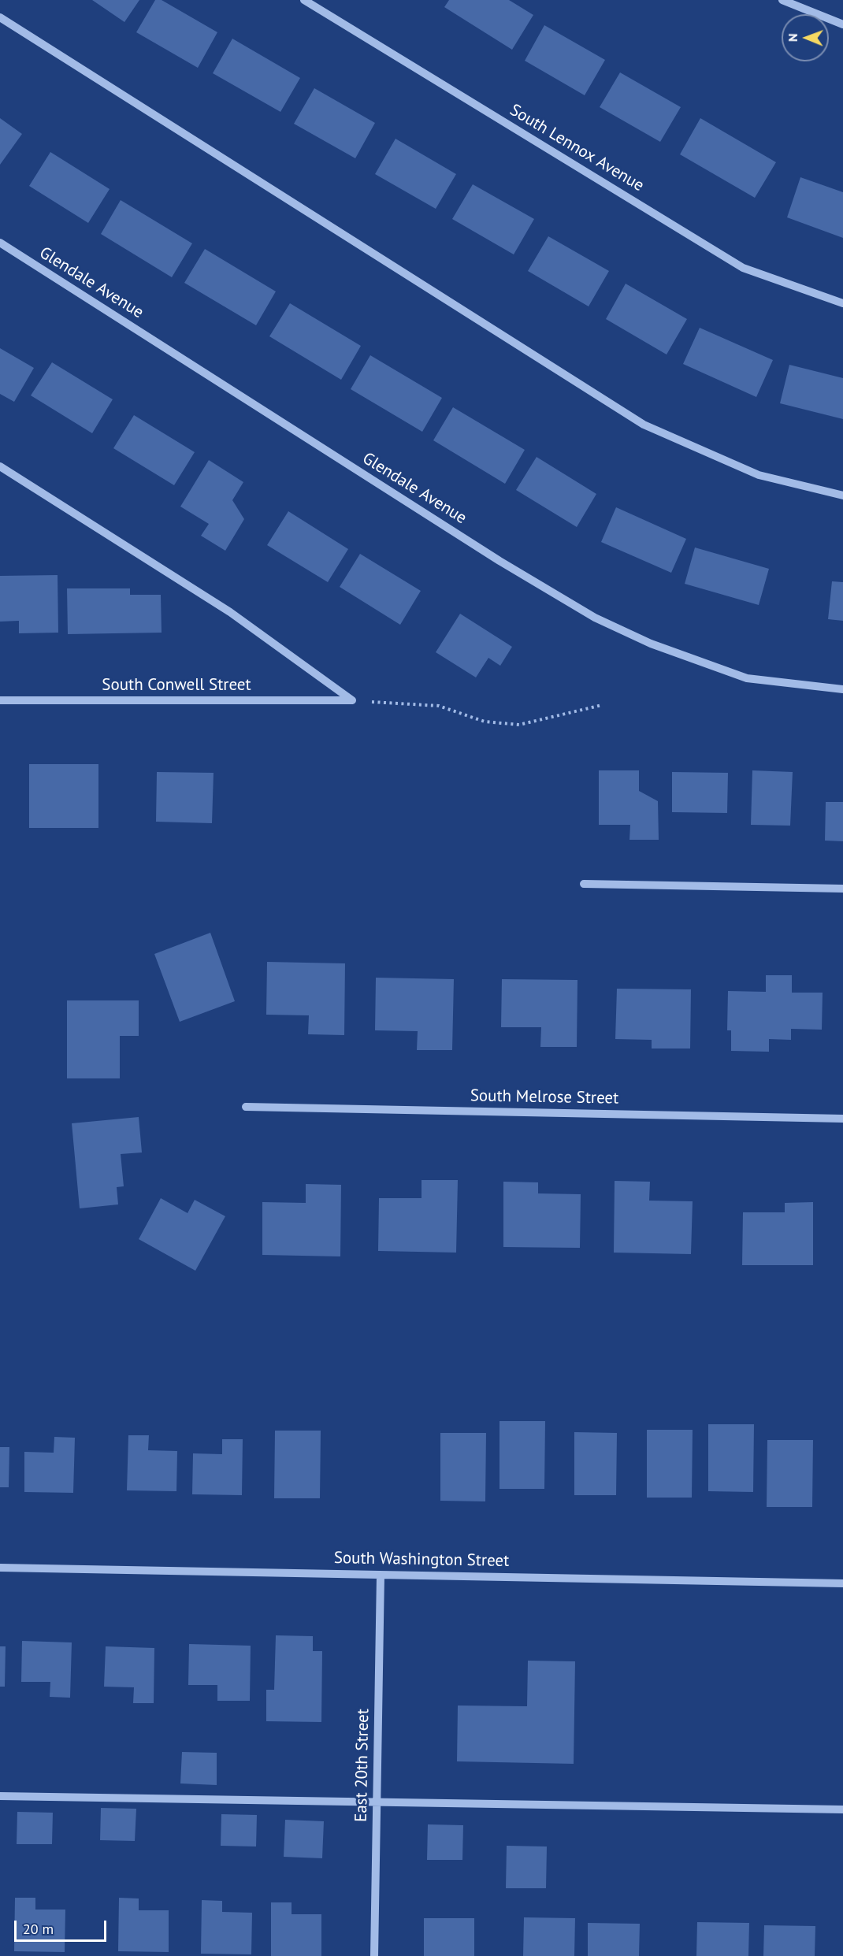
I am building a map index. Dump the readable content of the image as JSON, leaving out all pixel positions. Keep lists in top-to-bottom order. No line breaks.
{"streets":{"street":["South Lennox Avenue","Glendale Avenue","South Conwell Street","South Melrose Street","South Washington Street","East 20th Street"]},"crossings":[["South Washington Street","East 20th Street"]],"scale_bar":"20 m","north":"left"}
